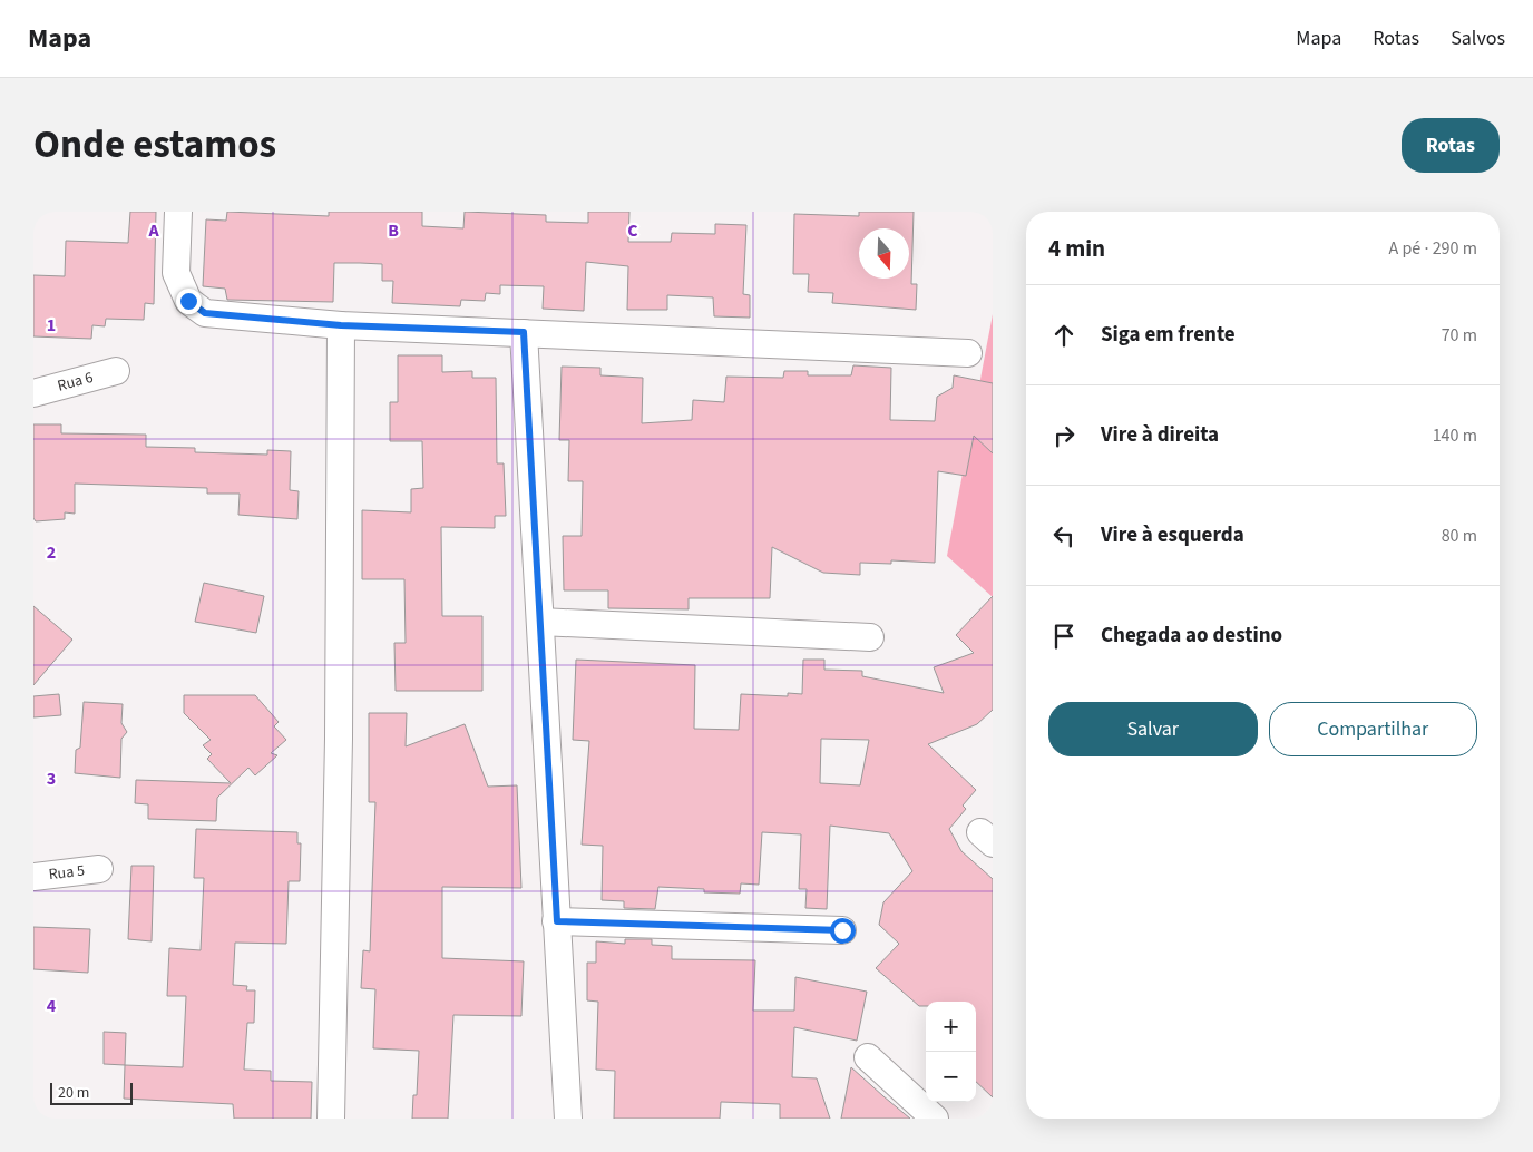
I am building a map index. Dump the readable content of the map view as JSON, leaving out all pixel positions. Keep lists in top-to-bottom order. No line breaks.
{"streets":{"street":["Rua 6","Rua 5"]},"scale_bar":"20 m","north":"bottom","page":{"header":"Mapa","nav":["Mapa","Rotas","Salvos"],"title":"Onde estamos","buttons":["Rotas",["Salvar","Compartilhar"]],"heading":["4 min","A pé · 290 m"],"list":[["Siga em frente","70 m"],["Vire à direita","140 m"],["Vire à esquerda","80 m"],"Chegada ao destino"],"map_buttons":["+","−"],"scale":"20 m"},"grid":{"columns":["A","B","C"],"rows":["1","2","3","4"]}}
